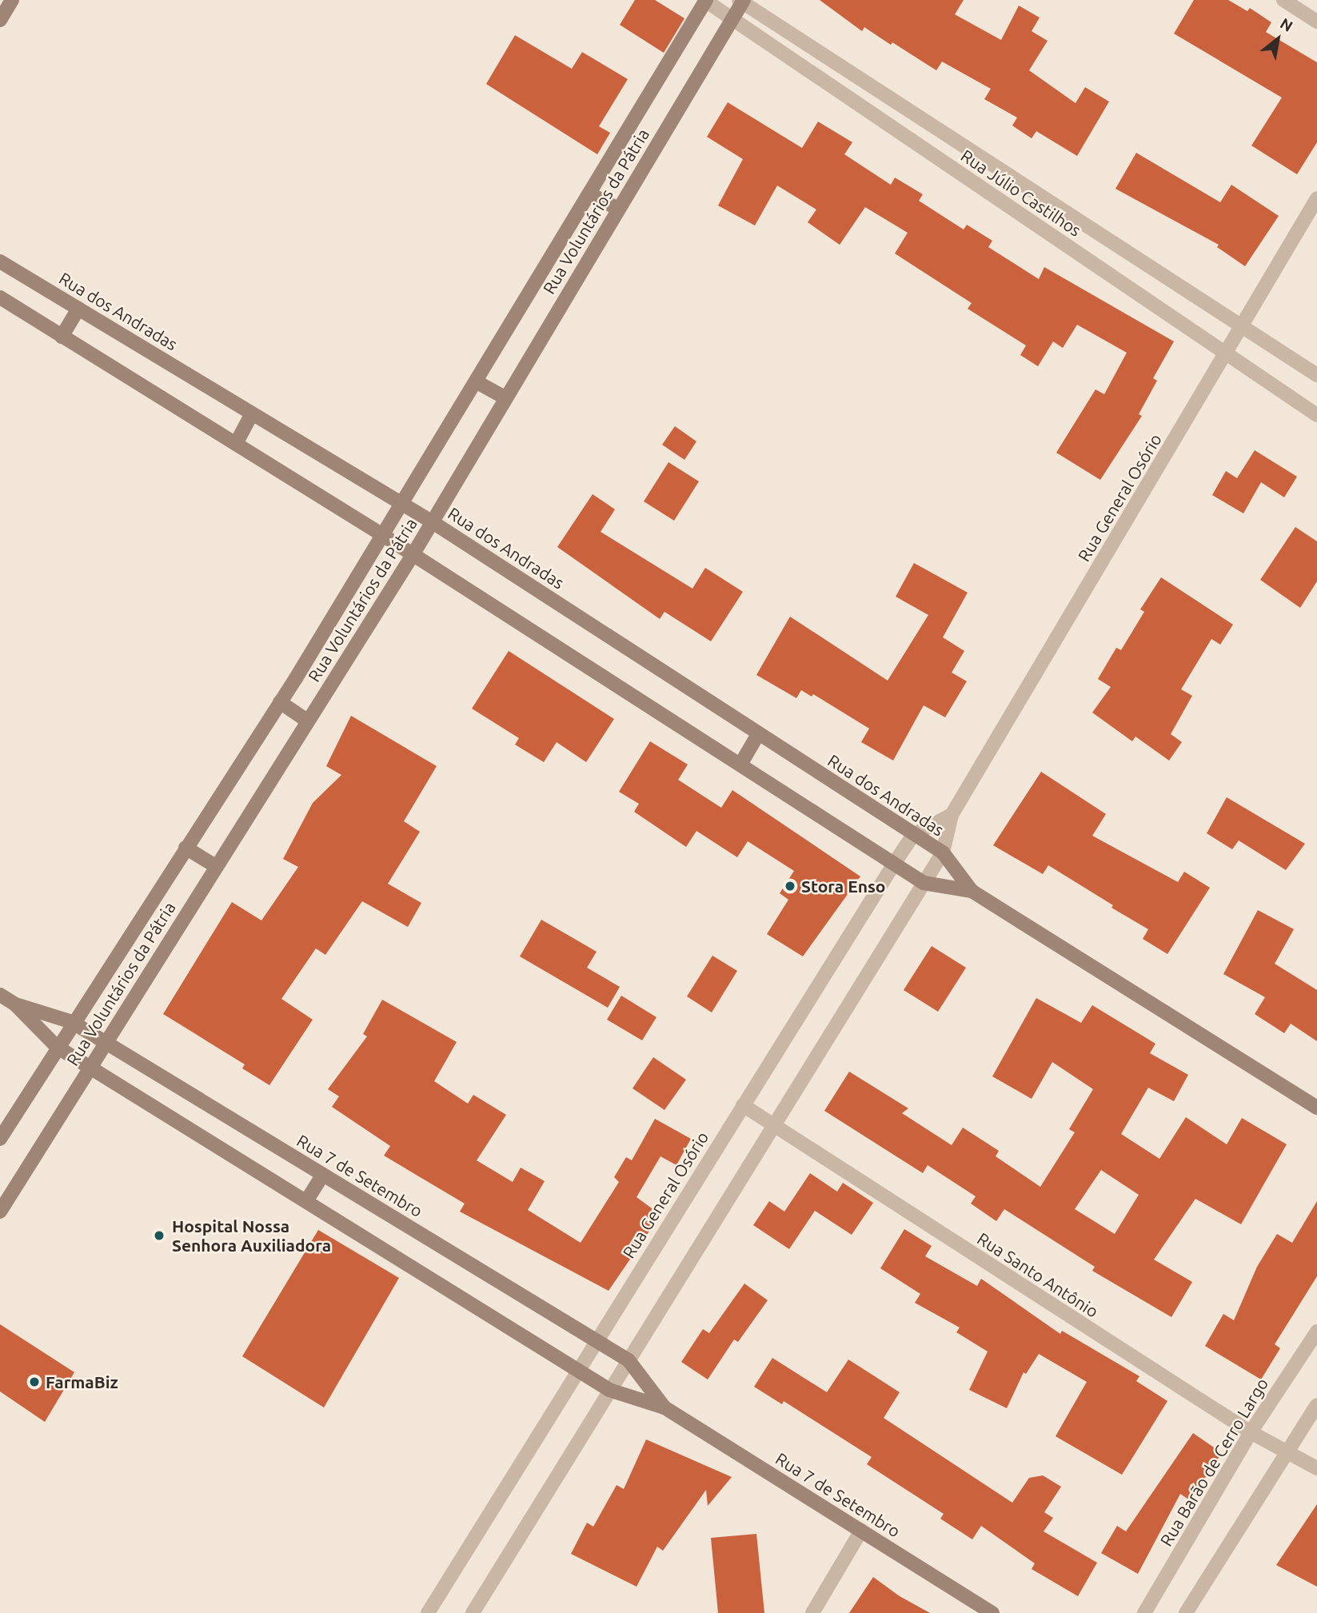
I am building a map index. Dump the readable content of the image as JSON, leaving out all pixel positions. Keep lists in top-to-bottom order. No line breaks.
{"streets":{"street":["Rua Júlio Castilhos","Rua Voluntários da Pátria","Rua dos Andradas","Rua General Osório","Rua 7 de Setembro","Rua Santo Antônio","Rua Barão de Cerro Largo"]},"crossings":[["Rua Júlio Castilhos","Rua Voluntários da Pátria"],["Rua Júlio Castilhos","Rua General Osório"],["Rua Voluntários da Pátria","Rua dos Andradas"],["Rua Voluntários da Pátria","Rua 7 de Setembro"],["Rua dos Andradas","Rua General Osório"],["Rua General Osório","Rua 7 de Setembro"],["Rua General Osório","Rua Santo Antônio"],["Rua Santo Antônio","Rua Barão de Cerro Largo"]],"places":["Stora Enso","Hospital Nossa Senhora Auxiliadora","FarmaBiz"],"north":"top right"}
